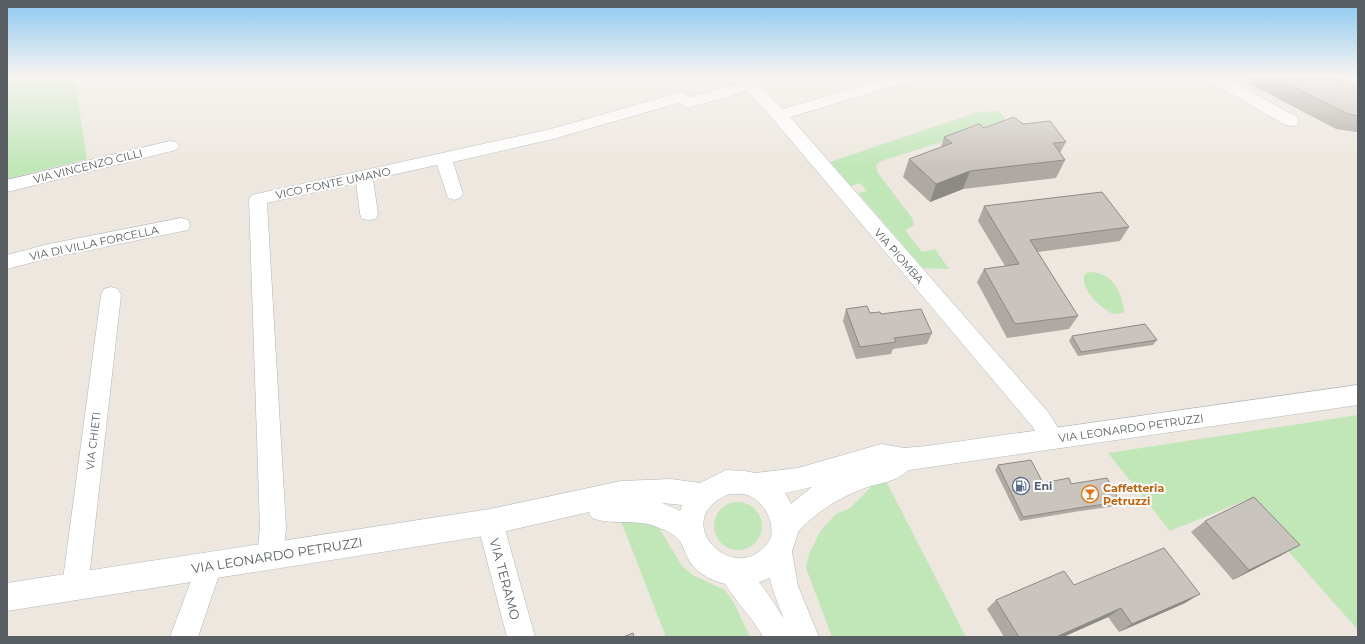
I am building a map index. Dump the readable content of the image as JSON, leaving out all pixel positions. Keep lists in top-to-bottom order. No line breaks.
{"streets":{"main road":["VIA LEONARDO PETRUZZI"],"street":["VIA VINCENZO CILLI","VICO FONTE UMANO","VIA DI VILLA FORCELLA","VIA PIOMBA","VIA CHIETI","VIA TERAMO"]},"crossings":[["VICO FONTE UMANO","VIA LEONARDO PETRUZZI"],["VIA PIOMBA","VIA LEONARDO PETRUZZI"],["VIA LEONARDO PETRUZZI","VIA CHIETI"],["VIA LEONARDO PETRUZZI","VIA TERAMO"]],"places":{"fuel station":["Eni"],"bar":["Caffetteria Petruzzi"]}}
